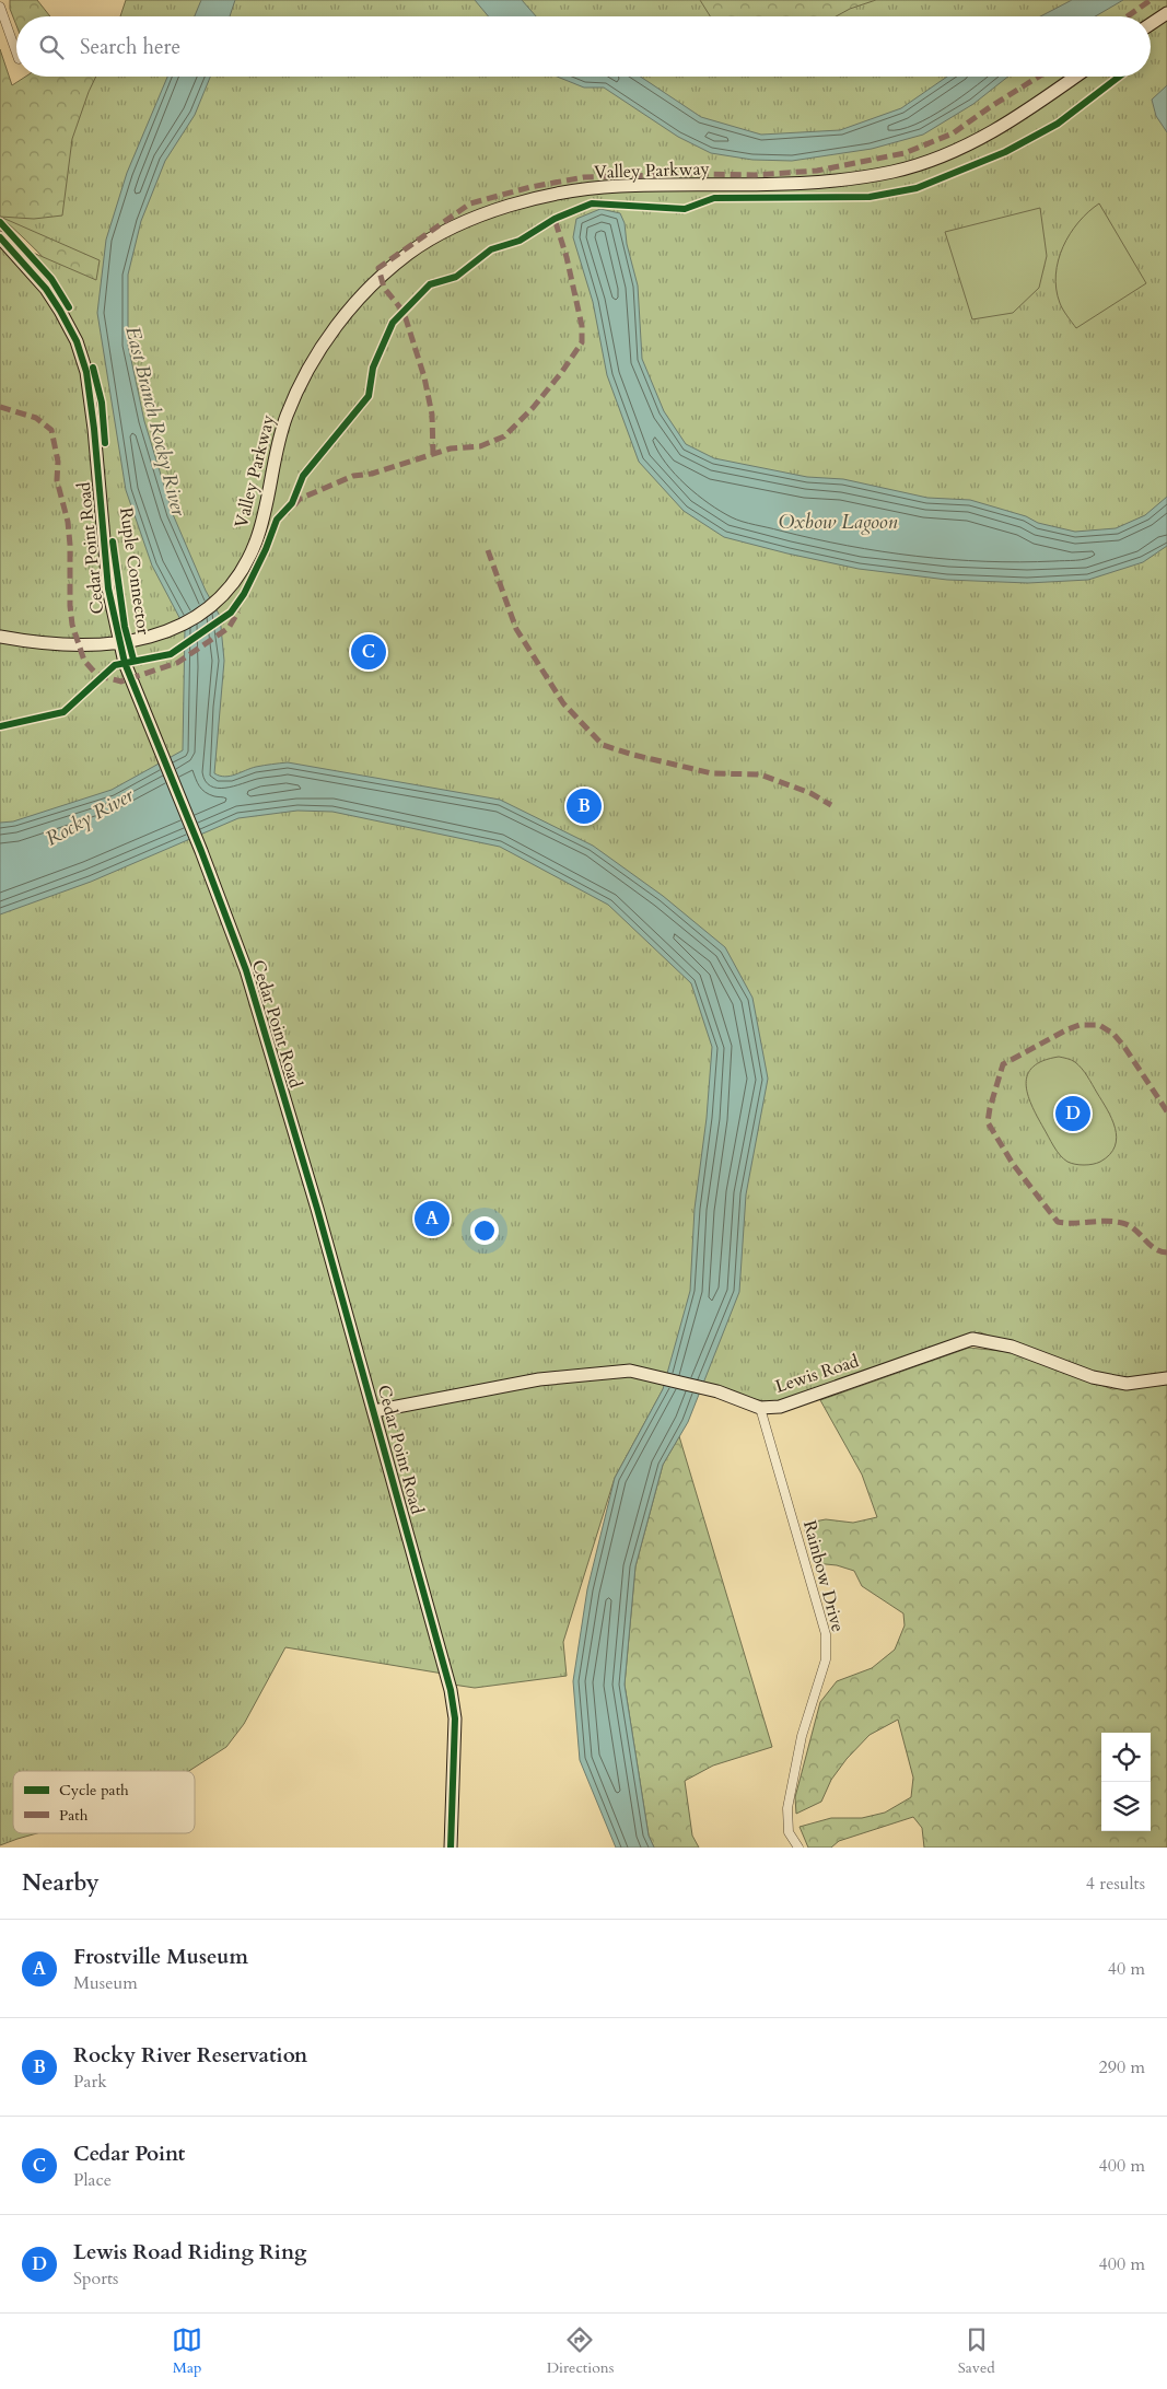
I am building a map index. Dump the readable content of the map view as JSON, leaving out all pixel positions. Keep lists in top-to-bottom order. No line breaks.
{"streets":{"street":["Valley Parkway","Cedar Point Road","Lewis Road","Rainbow Drive"],"cycle path":["Ruple Connector"]},"crossings":[["Valley Parkway","Cedar Point Road"],["Cedar Point Road","Lewis Road"],["Lewis Road","Rainbow Drive"]],"water":["East Branch Rocky River","Oxbow Lagoon","Rocky River"],"legend":["Cycle path","Path"],"page":{"search":"Search here","pins":["C","B","D","A"],"heading":["Nearby","4 results"],"list":[{"mark":"A","name":"Frostville Museum","note":"Museum","value":"40 m"},{"mark":"B","name":"Rocky River Reservation","note":"Park","value":"290 m"},{"mark":"C","name":"Cedar Point","note":"Place","value":"400 m"},{"mark":"D","name":"Lewis Road Riding Ring","note":"Sports","value":"400 m"}],"nav":["Map","Directions","Saved"]}}
